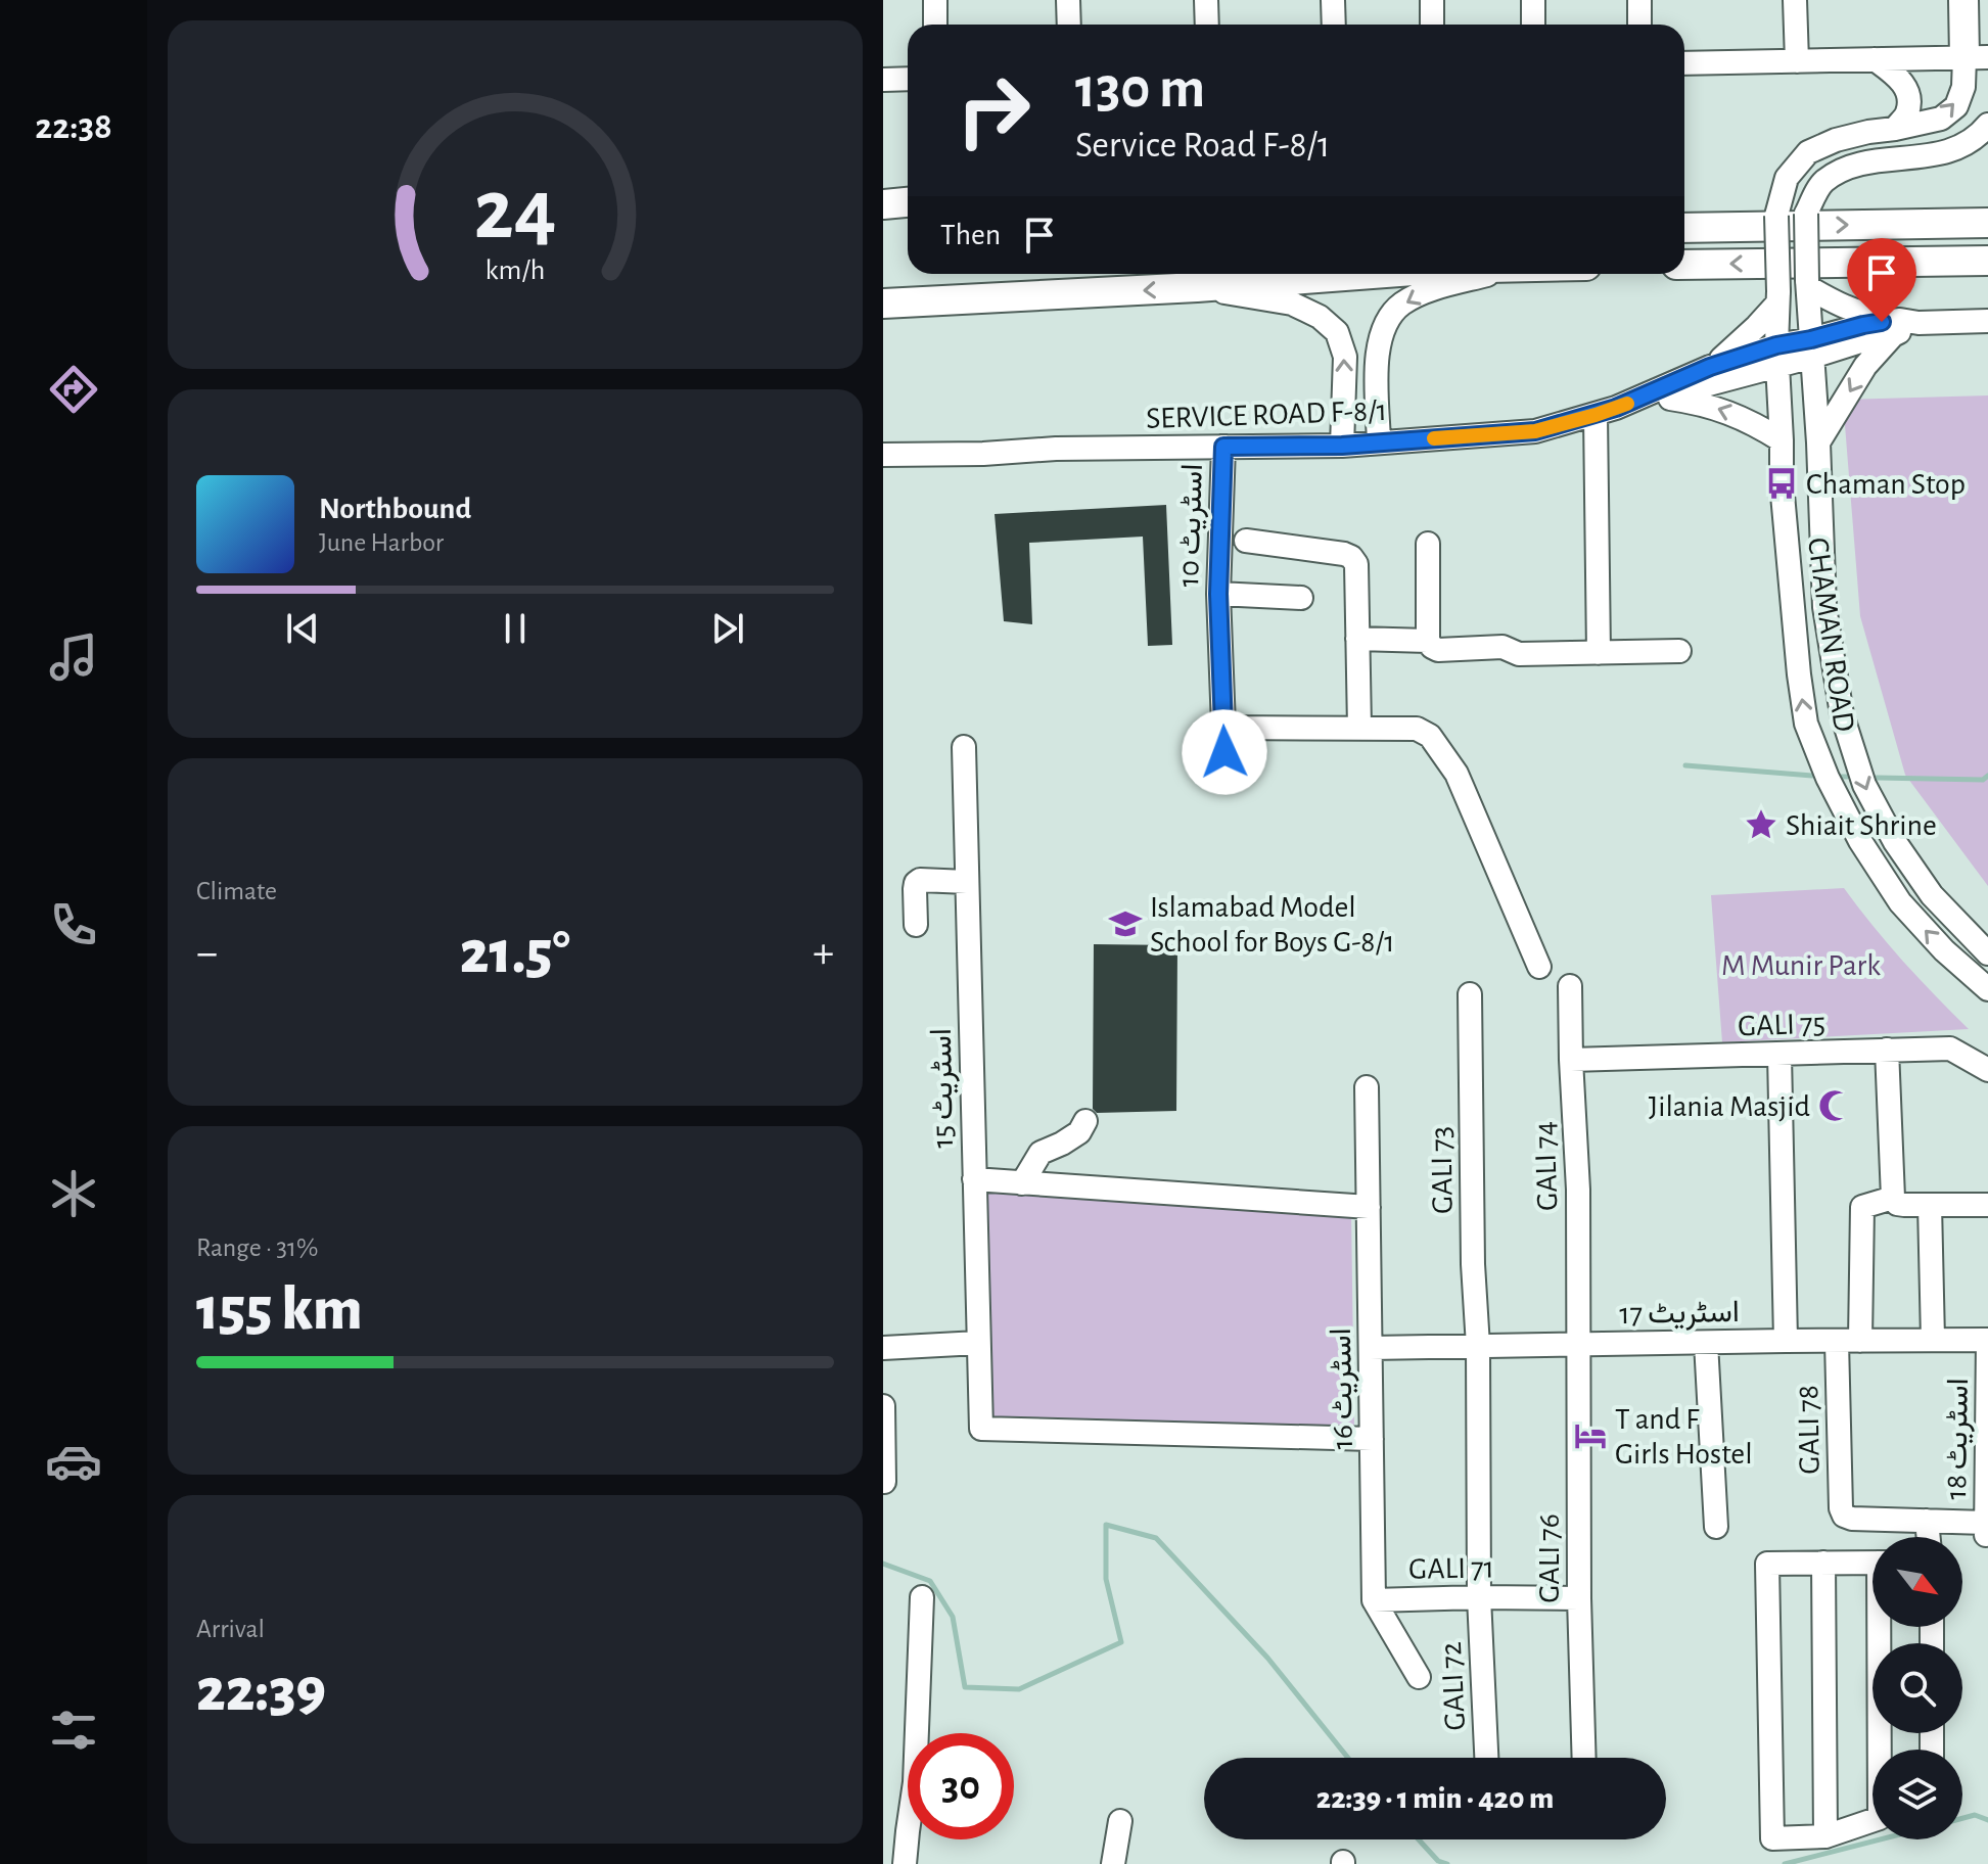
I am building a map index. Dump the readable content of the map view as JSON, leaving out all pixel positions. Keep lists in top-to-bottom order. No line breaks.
{"streets":{"street":["SERVICE ROAD F-8/1","اسٹریٹ 10","CHAMAN ROAD","GALI 75","اسٹریٹ 15","GALI 74","GALI 73","اسٹریٹ 17","اسٹریٹ 16","GALI 78","اسٹریٹ 18","GALI 76","GALI 71","GALI 72"]},"crossings":[["SERVICE ROAD F-8/1","اسٹریٹ 10"],["SERVICE ROAD F-8/1","CHAMAN ROAD"],["GALI 75","GALI 74"],["اسٹریٹ 15","اسٹریٹ 16"],["GALI 74","اسٹریٹ 17"],["GALI 74","GALI 76"],["GALI 73","اسٹریٹ 17"],["GALI 73","GALI 72"],["اسٹریٹ 17","اسٹریٹ 16"],["اسٹریٹ 17","GALI 78"],["اسٹریٹ 17","اسٹریٹ 18"],["اسٹریٹ 17","GALI 76"],["اسٹریٹ 17","GALI 72"],["اسٹریٹ 16","GALI 71"],["GALI 76","GALI 71"],["GALI 71","GALI 72"]],"parks":["M Munir Park"],"places":{"bus stop":["Chaman Stop"],"place":["Shiait Shrine"],"school or university":["Islamabad Model School for Boys G-8/1"],"mosque":["Jilania Masjid"],"hotel":["T and F Girls Hostel"]},"north":"bottom right","page":{"tabs":"22:38","turn":["130 m","Service Road F-8/1"],"then":"Then","song":["Northbound","June Harbor"],"tile":["Climate",["Range · 31%","155 km"],["Arrival","22:39"]],"heat":["−","21.5°","+"],"limit":"30","trip":"22:39 · 1 min · 420 m","gauge":["24","km/h"]}}
